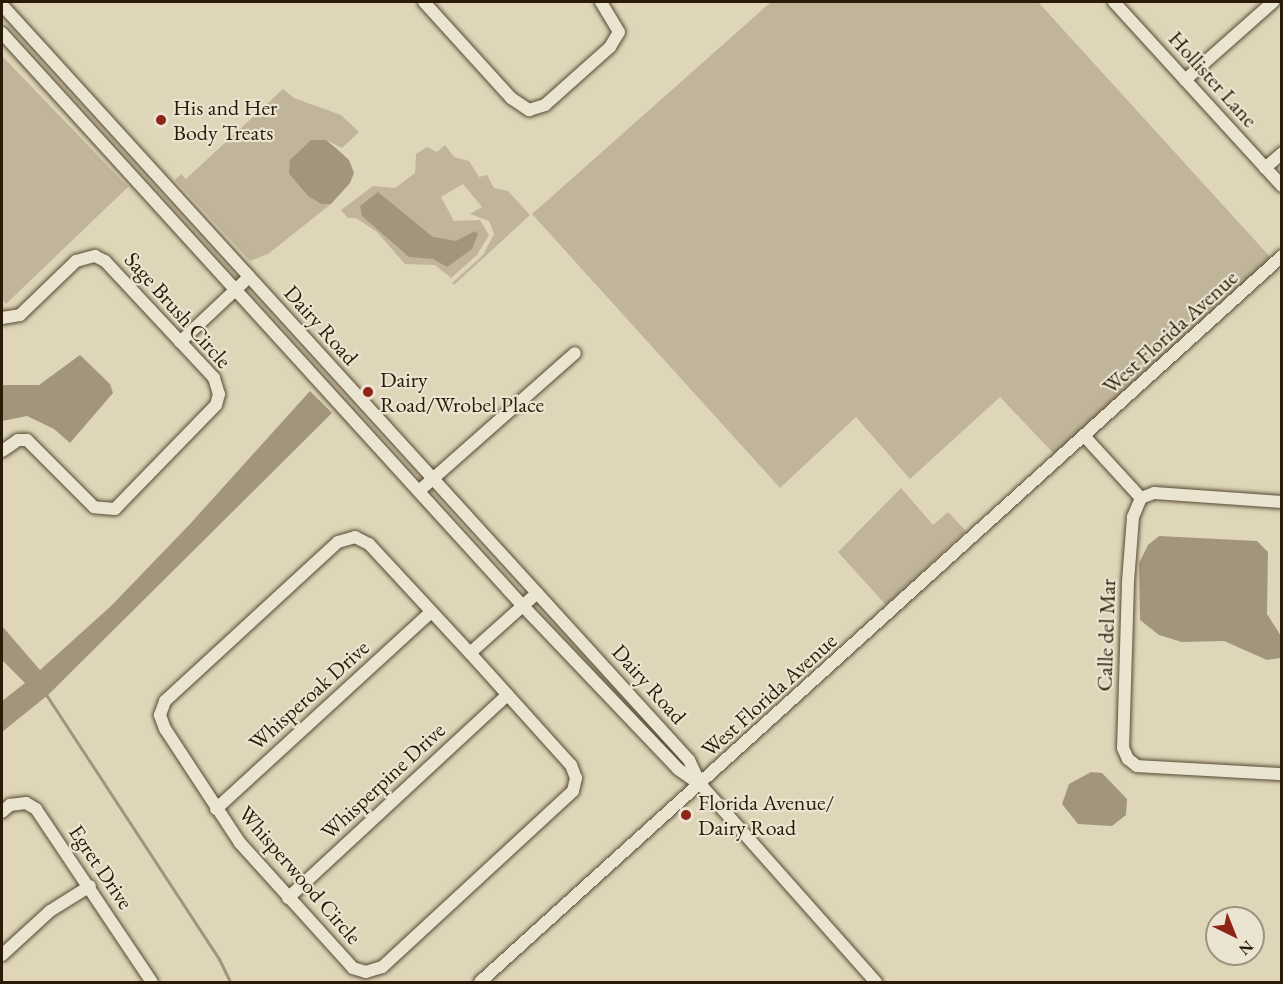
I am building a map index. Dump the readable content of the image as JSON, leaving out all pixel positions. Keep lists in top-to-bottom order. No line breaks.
{"streets":{"street":["Hollister Lane","Sage Brush Circle","Dairy Road","West Florida Avenue","Calle del Mar","Whisperoak Drive","Whisperpine Drive","Egret Drive","Whisperwood Circle"]},"crossings":[["Dairy Road","West Florida Avenue"],["Whisperoak Drive","Whisperwood Circle"],["Whisperpine Drive","Whisperwood Circle"]],"places":["His and Her Body Treats","Dairy Road/Wrobel Place","Florida Avenue/ Dairy Road"],"north":"bottom right"}
